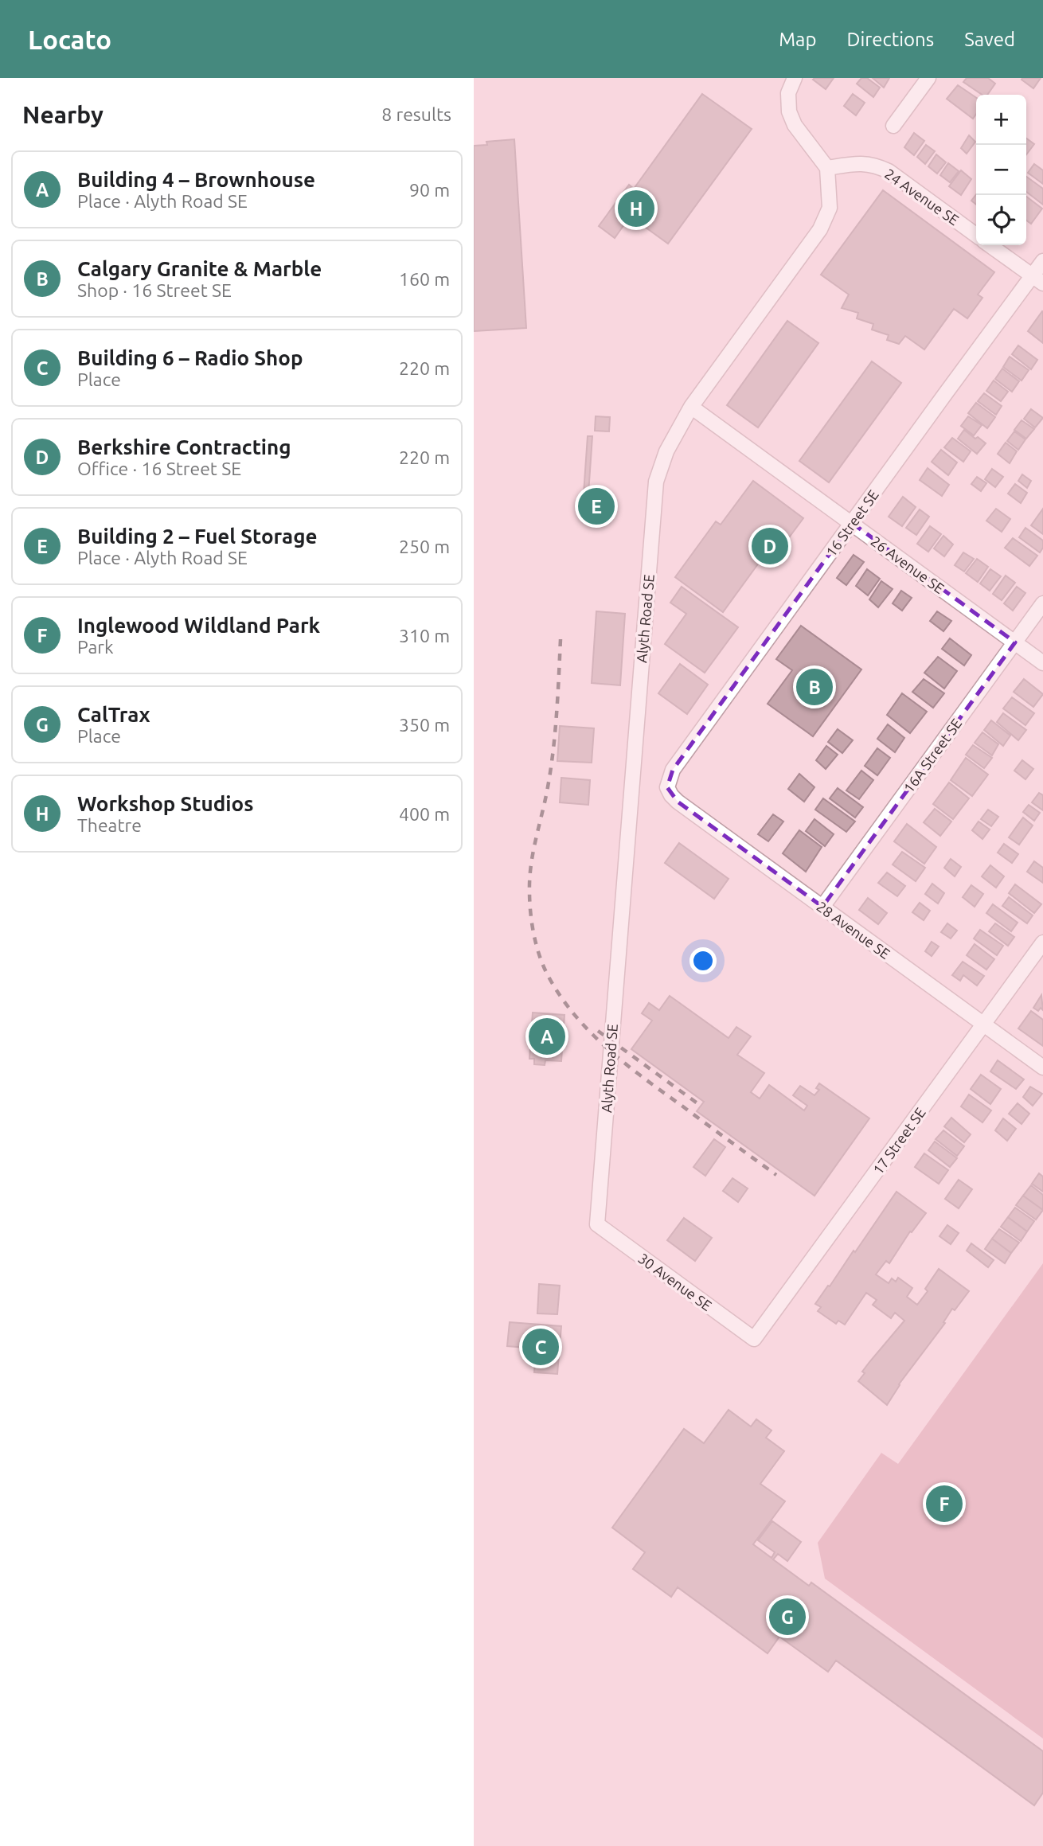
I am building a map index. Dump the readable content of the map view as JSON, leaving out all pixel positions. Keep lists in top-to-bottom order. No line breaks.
{"streets":{"street":["24 Avenue SE","16 Street SE","26 Avenue SE","Alyth Road SE","16A Street SE","28 Avenue SE","17 Street SE","30 Avenue SE"]},"crossings":[["24 Avenue SE","Alyth Road SE"],["16 Street SE","26 Avenue SE"],["16 Street SE","28 Avenue SE"],["26 Avenue SE","Alyth Road SE"],["26 Avenue SE","16A Street SE"],["Alyth Road SE","30 Avenue SE"],["16A Street SE","28 Avenue SE"],["28 Avenue SE","17 Street SE"],["17 Street SE","30 Avenue SE"]],"page":{"header":"Locato","nav":["Map","Directions","Saved"],"heading":["Nearby","8 results"],"map_buttons":["+","−"],"list":[{"mark":"A","name":"Building 4 – Brownhouse","note":"Place · Alyth Road SE","value":"90 m"},{"mark":"B","name":"Calgary Granite & Marble","note":"Shop · 16 Street SE","value":"160 m"},{"mark":"C","name":"Building 6 – Radio Shop","note":"Place","value":"220 m"},{"mark":"D","name":"Berkshire Contracting","note":"Office · 16 Street SE","value":"220 m"},{"mark":"E","name":"Building 2 – Fuel Storage","note":"Place · Alyth Road SE","value":"250 m"},{"mark":"F","name":"Inglewood Wildland Park","note":"Park","value":"310 m"},{"mark":"G","name":"CalTrax","note":"Place","value":"350 m"},{"mark":"H","name":"Workshop Studios","note":"Theatre","value":"400 m"}],"pins":["H","E","D","B","A","C","F","G"]}}
